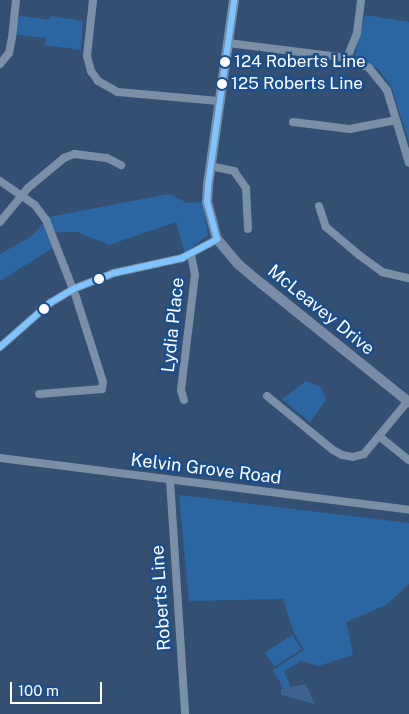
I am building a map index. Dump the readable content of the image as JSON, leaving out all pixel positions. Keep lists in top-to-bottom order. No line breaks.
{"streets":{"main road":["McLeavey Drive"],"street":["Lydia Place","Kelvin Grove Road","Roberts Line"]},"crossings":[["Kelvin Grove Road","Roberts Line"]],"places":["124 Roberts Line","125 Roberts Line"],"scale_bar":"100 m"}
